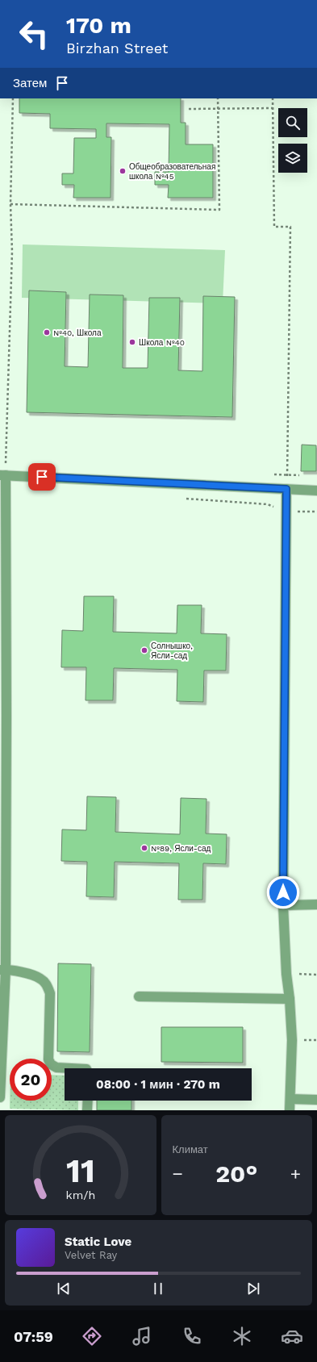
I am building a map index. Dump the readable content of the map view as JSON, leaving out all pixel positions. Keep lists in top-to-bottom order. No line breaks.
{"places":["Общеобразовательная школа №45","№40, Школа","Школа №40","Солнышко, Ясли-сад","№89, Ясли-сад"],"page":{"turn":["170 m","Birzhan Street"],"then":"Затем","limit":"20","trip":"08:00 · 1 мин · 270 m","tile":"Климат","heat":["−","20°","+"],"song":["Static Love","Velvet Ray"],"tabs":"07:59","gauge":["11","km/h"]}}
